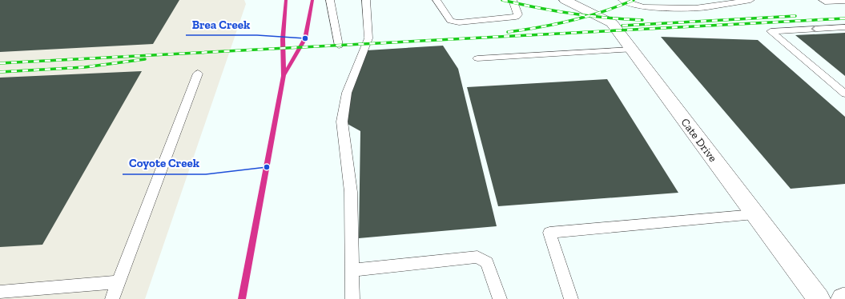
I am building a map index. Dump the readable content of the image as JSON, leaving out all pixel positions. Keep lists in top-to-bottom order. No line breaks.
{"streets":{"street":["Cate Drive"]},"places":["Brea Creek","Coyote Creek"]}
